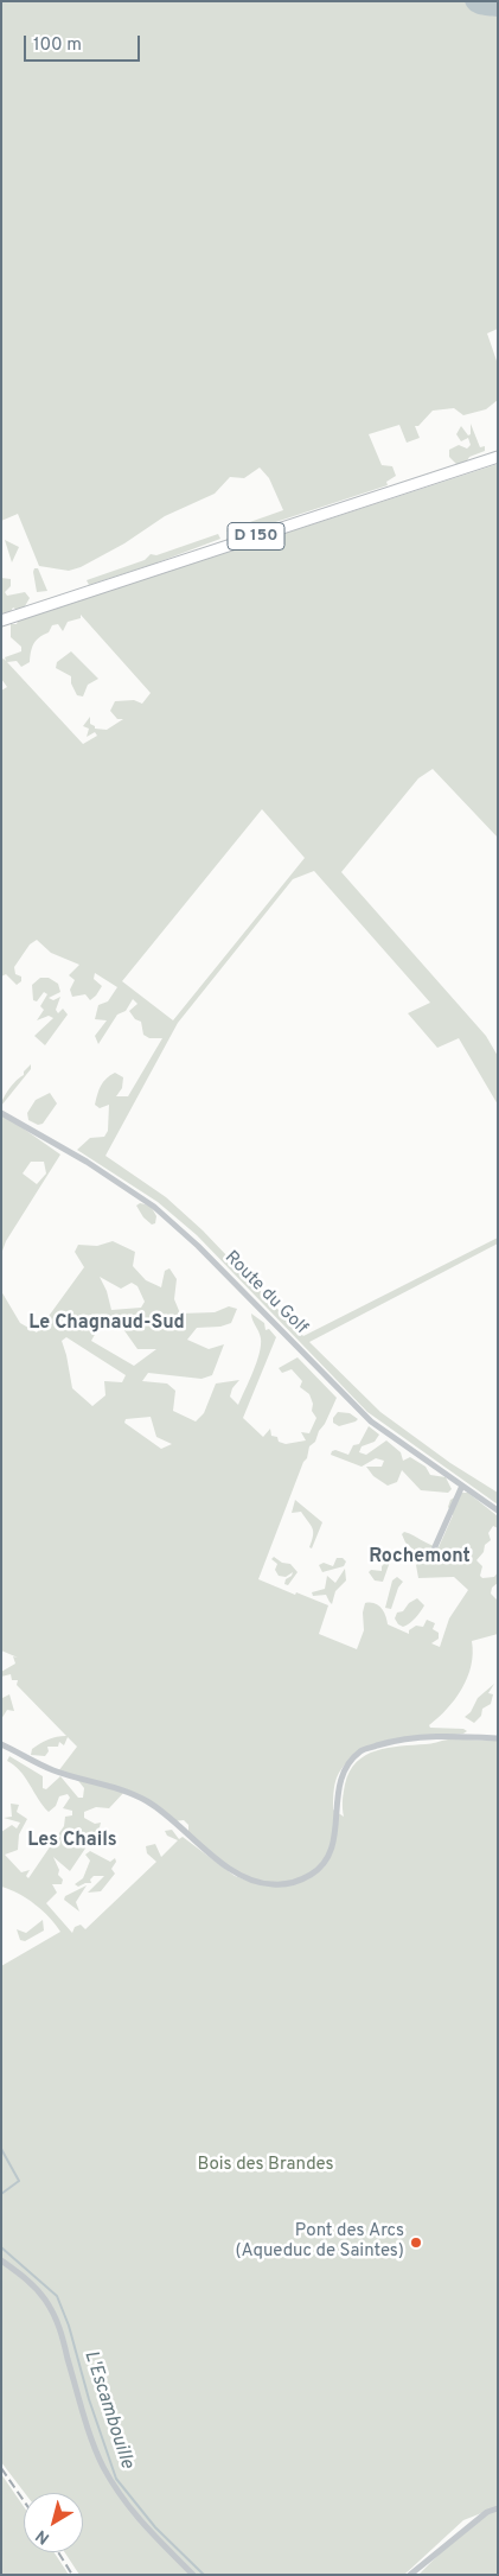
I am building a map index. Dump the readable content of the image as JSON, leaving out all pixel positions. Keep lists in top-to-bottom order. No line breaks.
{"streets":{"main road":["D 150"],"street":["Route du Golf"]},"districts":["Le Chagnaud-Sud","Rochemont","Les Chails"],"water":["L'Escambouille"],"parks":["Bois des Brandes"],"places":["Pont des Arcs (Aqueduc de Saintes)"],"scale_bar":"100 m","north":"bottom left"}
